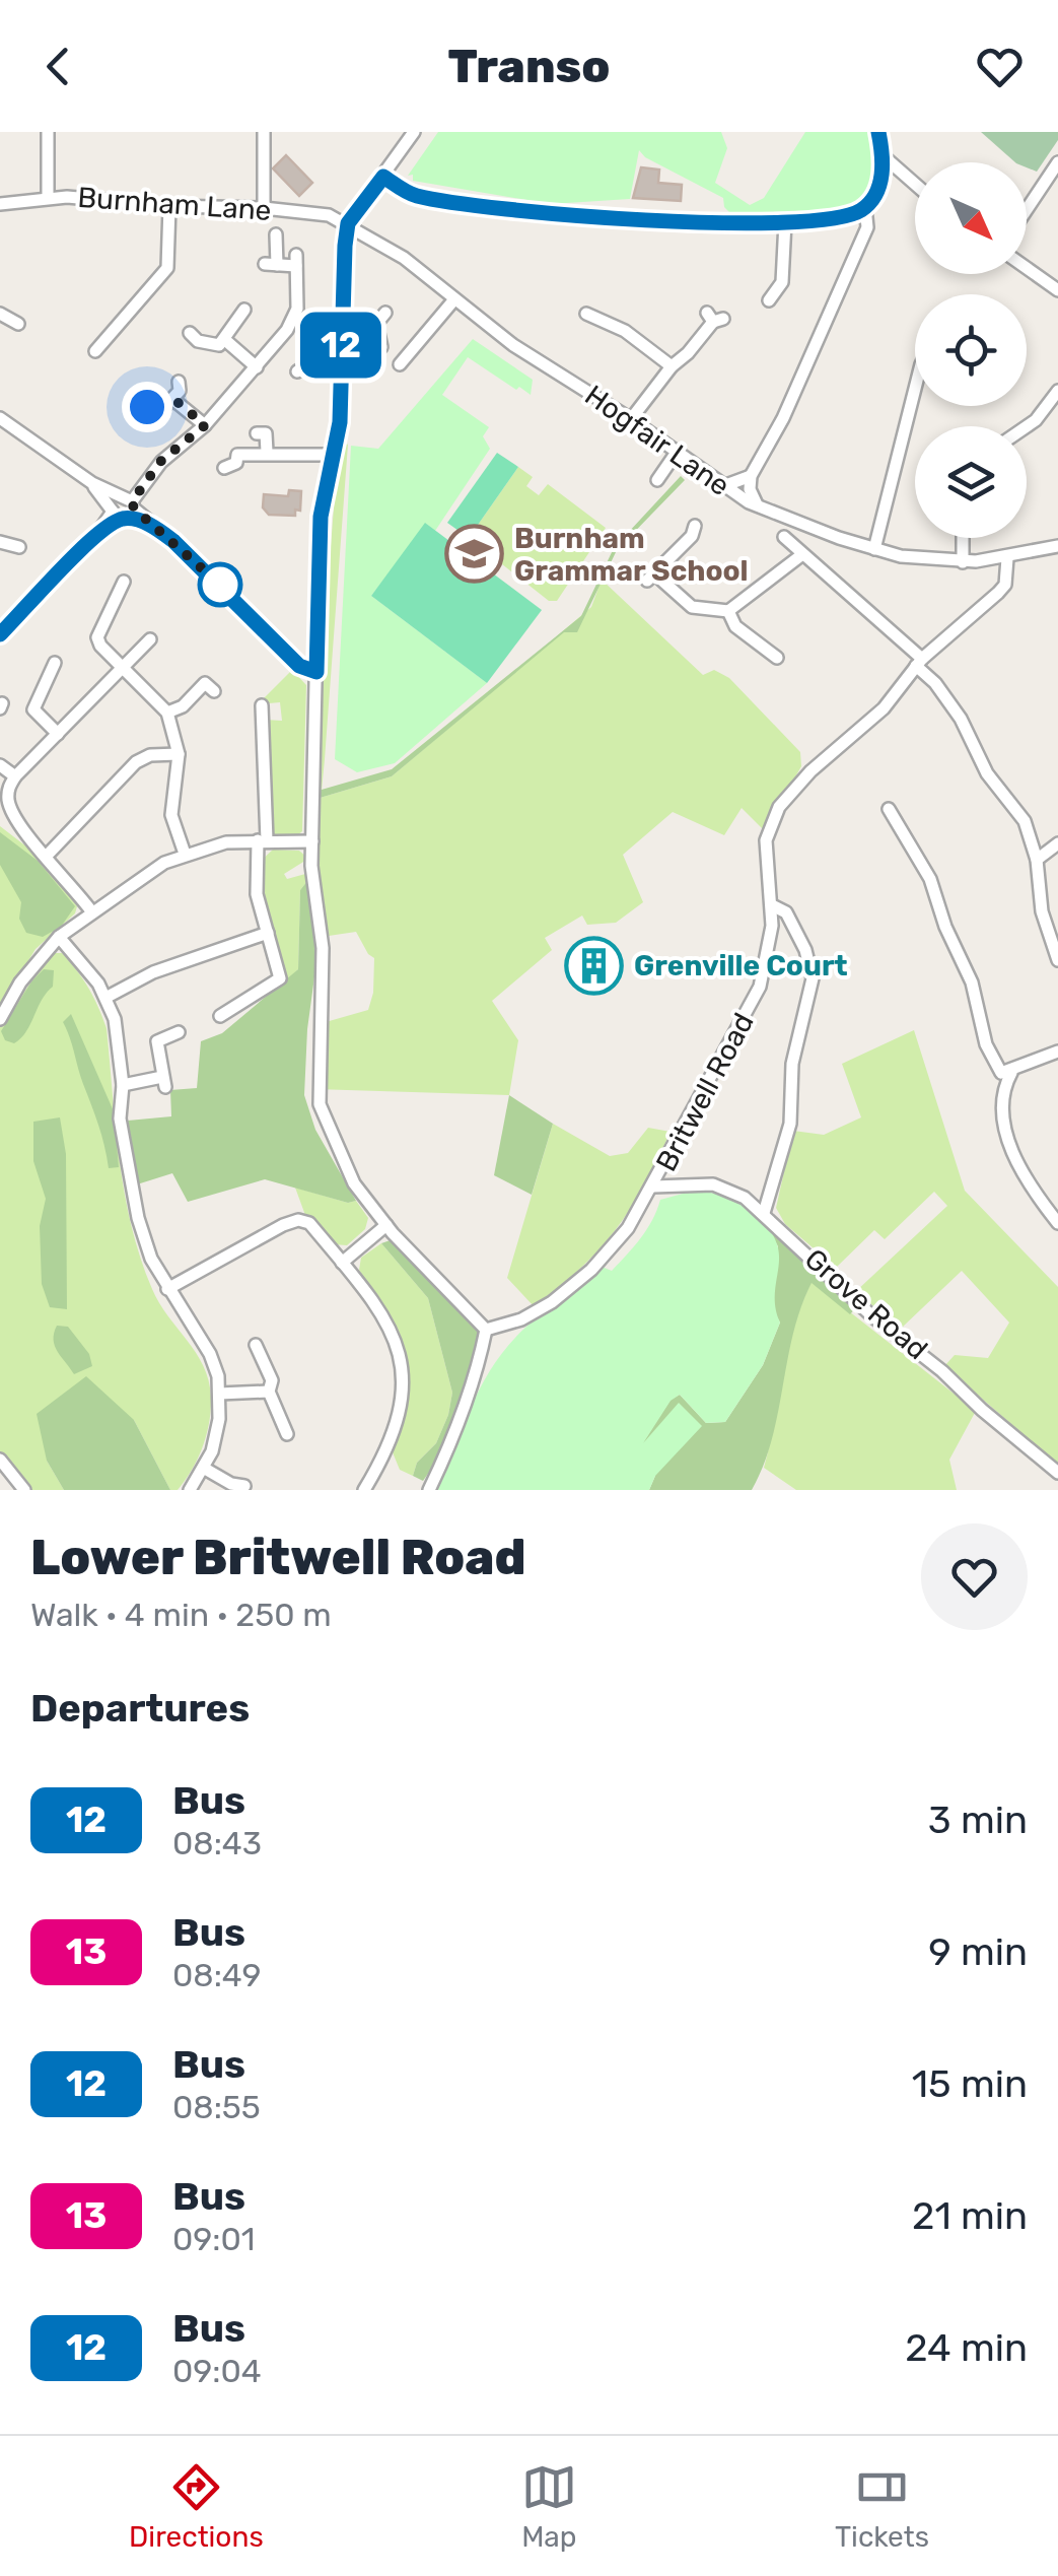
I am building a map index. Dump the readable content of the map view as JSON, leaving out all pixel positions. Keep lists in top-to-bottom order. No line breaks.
{"streets":{"street":["Burnham Lane","Hogfair Lane","Britwell Road","Grove Road"]},"crossings":[["Burnham Lane","Hogfair Lane"],["Hogfair Lane","Britwell Road"],["Britwell Road","Grove Road"]],"places":{"school or university":["Burnham Grammar School"],"building":["Grenville Court"]},"lines":["bus line 12"],"north":"bottom right","page":{"header":"Transo","on_map":"12","heading":[["Lower Britwell Road","Walk · 4 min · 250 m"],"Departures"],"list":[{"mark":"12","name":"Bus","note":"08:43","value":"3 min"},{"mark":"13","name":"Bus","note":"08:49","value":"9 min"},{"mark":"12","name":"Bus","note":"08:55","value":"15 min"},{"mark":"13","name":"Bus","note":"09:01","value":"21 min"},{"mark":"12","name":"Bus","note":"09:04","value":"24 min"}],"tabs":["Directions","Map","Tickets"]}}
